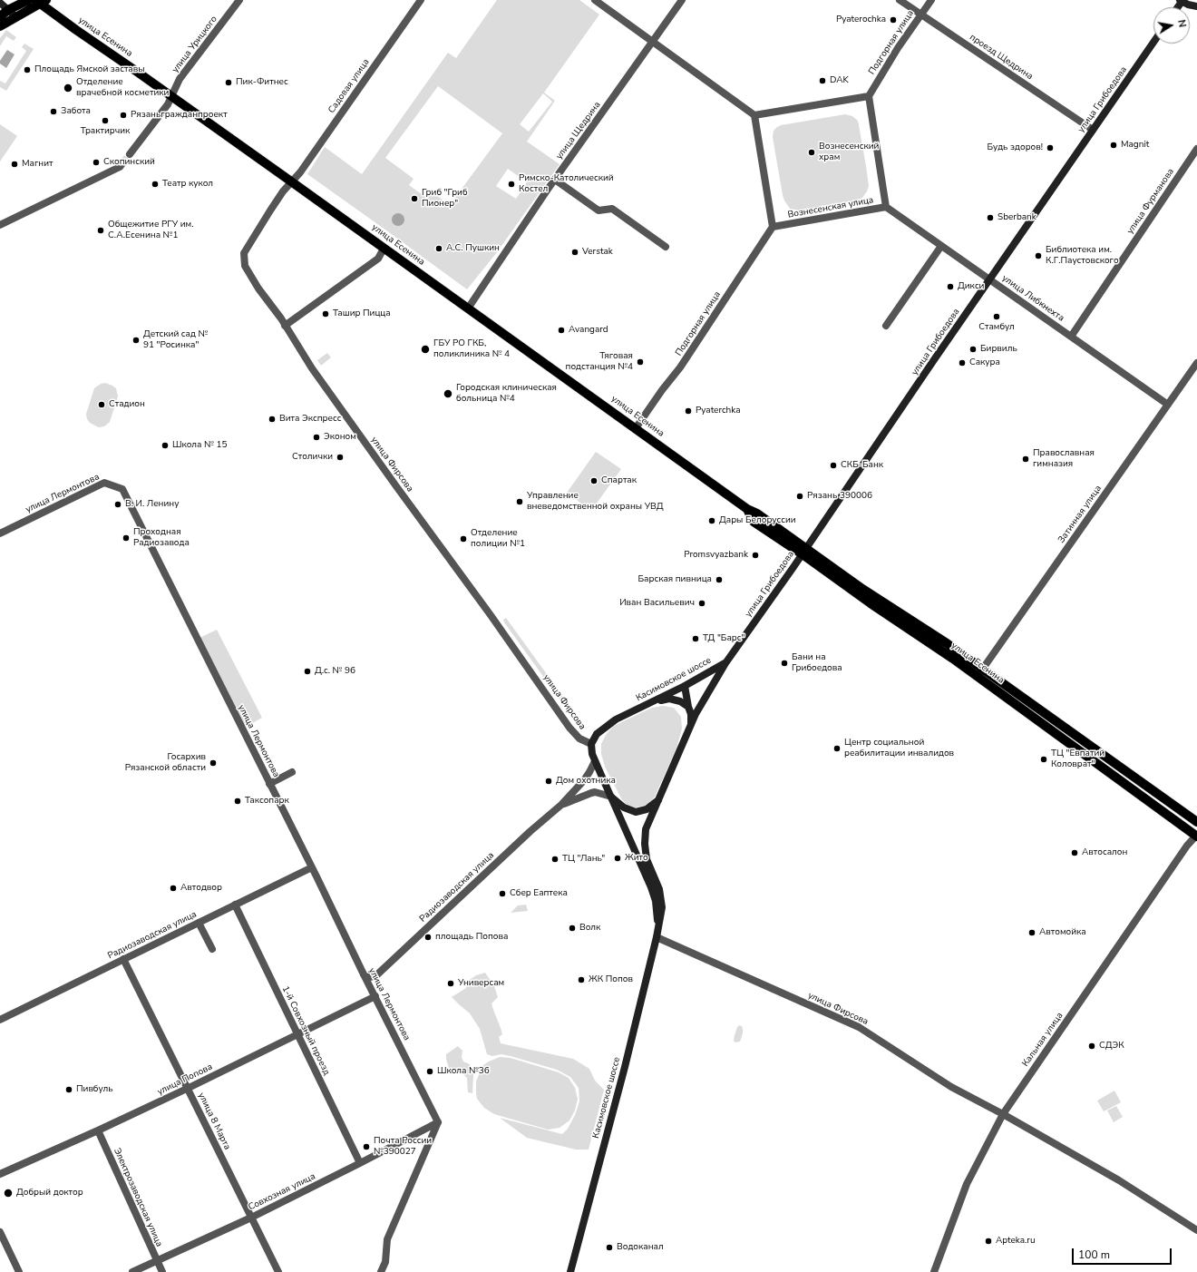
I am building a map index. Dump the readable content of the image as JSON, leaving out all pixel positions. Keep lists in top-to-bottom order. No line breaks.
{"streets":{"main road":["улица Есенина","улица Грибоедова","Касимовское шоссе"],"street":["Подгорная улица","улица Урицкого","проезд Щедрина","Садовая улица","улица Щедрина","улица Фурманова","Вознесенская улица","улица Либкнехта","улица Фирсова","улица Лермонтова","Затинная улица","Радиозаводская улица","1-й Совхозный проезд","Кальная улица","улица Попова","улица 8 Марта","Совхозная улица","Электрозаводская улица"]},"crossings":[["улица Есенина","Подгорная улица"],["улица Есенина","улица Урицкого"],["улица Есенина","Садовая улица"],["улица Есенина","улица Грибоедова"],["улица Есенина","улица Щедрина"],["улица Есенина","улица Фирсова"],["улица Есенина","Затинная улица"],["улица Есенина","Кальная улица"],["Подгорная улица","проезд Щедрина"],["Подгорная улица","Вознесенская улица"],["проезд Щедрина","улица Грибоедова"],["Садовая улица","улица Фирсова"],["улица Грибоедова","улица Либкнехта"],["улица Грибоедова","Касимовское шоссе"],["улица Фурманова","улица Либкнехта"],["Вознесенская улица","улица Либкнехта"],["улица Либкнехта","Затинная улица"],["улица Фирсова","Касимовское шоссе"],["улица Фирсова","Кальная улица"],["улица Лермонтова","Радиозаводская улица"],["улица Лермонтова","улица Попова"],["улица Лермонтова","Совхозная улица"],["Радиозаводская улица","1-й Совхозный проезд"],["Радиозаводская улица","улица 8 Марта"],["1-й Совхозный проезд","улица Попова"],["1-й Совхозный проезд","Совхозная улица"],["улица Попова","улица 8 Марта"],["улица Попова","Электрозаводская улица"],["улица 8 Марта","Совхозная улица"],["Совхозная улица","Электрозаводская улица"]],"places":["Pyaterochka","Площадь Ямской заставы","DAK","Пик-Фитнес","Отделение врачебной косметики","Забота","Рязаньгражданпроект","Трактирчик","Magnit","Будь здоров!","Вознесенский храм","Скопинский","Магнит","Театр кукол","Римско-Католический Костел","Гриб \"Гриб Пионер\"","Sberbank","Общежитие РГУ им. С.А.Есенина №1","А.С. Пушкин","Verstak","Библиотека им. К.Г.Паустовского","Дикси","Ташир Пицца","Стамбул","Avangard","Детский сад № 91 \"Росинка\"","ГБУ РО ГКБ, поликлиника № 4","Бирвиль","Тяговая подстанция №4","Сакура","Городская клиническая больница №4","Стадион","Pyaterchka","Вита Экспресс","Эконом","Школа № 15","Столички","Православная гимназия","СКБ-Банк","Спартак","Рязань 390006","Управление вневедомственной охраны УВД","В. И. Ленину","Дары Белоруссии","Проходная Радиозавода","Отделение полиции №1","Promsvyazbank","Барская пивница","Иван Васильевич","ТД \"Барс\"","Бани на Грибоедова","Д.с. № 96","Центр социальной реабилитации инвалидов","ТЦ \"Евпатий Коловрат\"","Госархив Рязанской области","Дом охотника","Таксопарк","Автосалон","Жито","ТЦ \"Лань\"","Автодвор","Сбер Еаптека","Волк","Автомойка","площадь Попова","ЖК Попов","Универсам","СДЭК","Школа №36","Пивбуль","Почта России №390027","Добрый доктор","Apteka.ru","Водоканал"],"scale_bar":"100 m","north":"right"}
